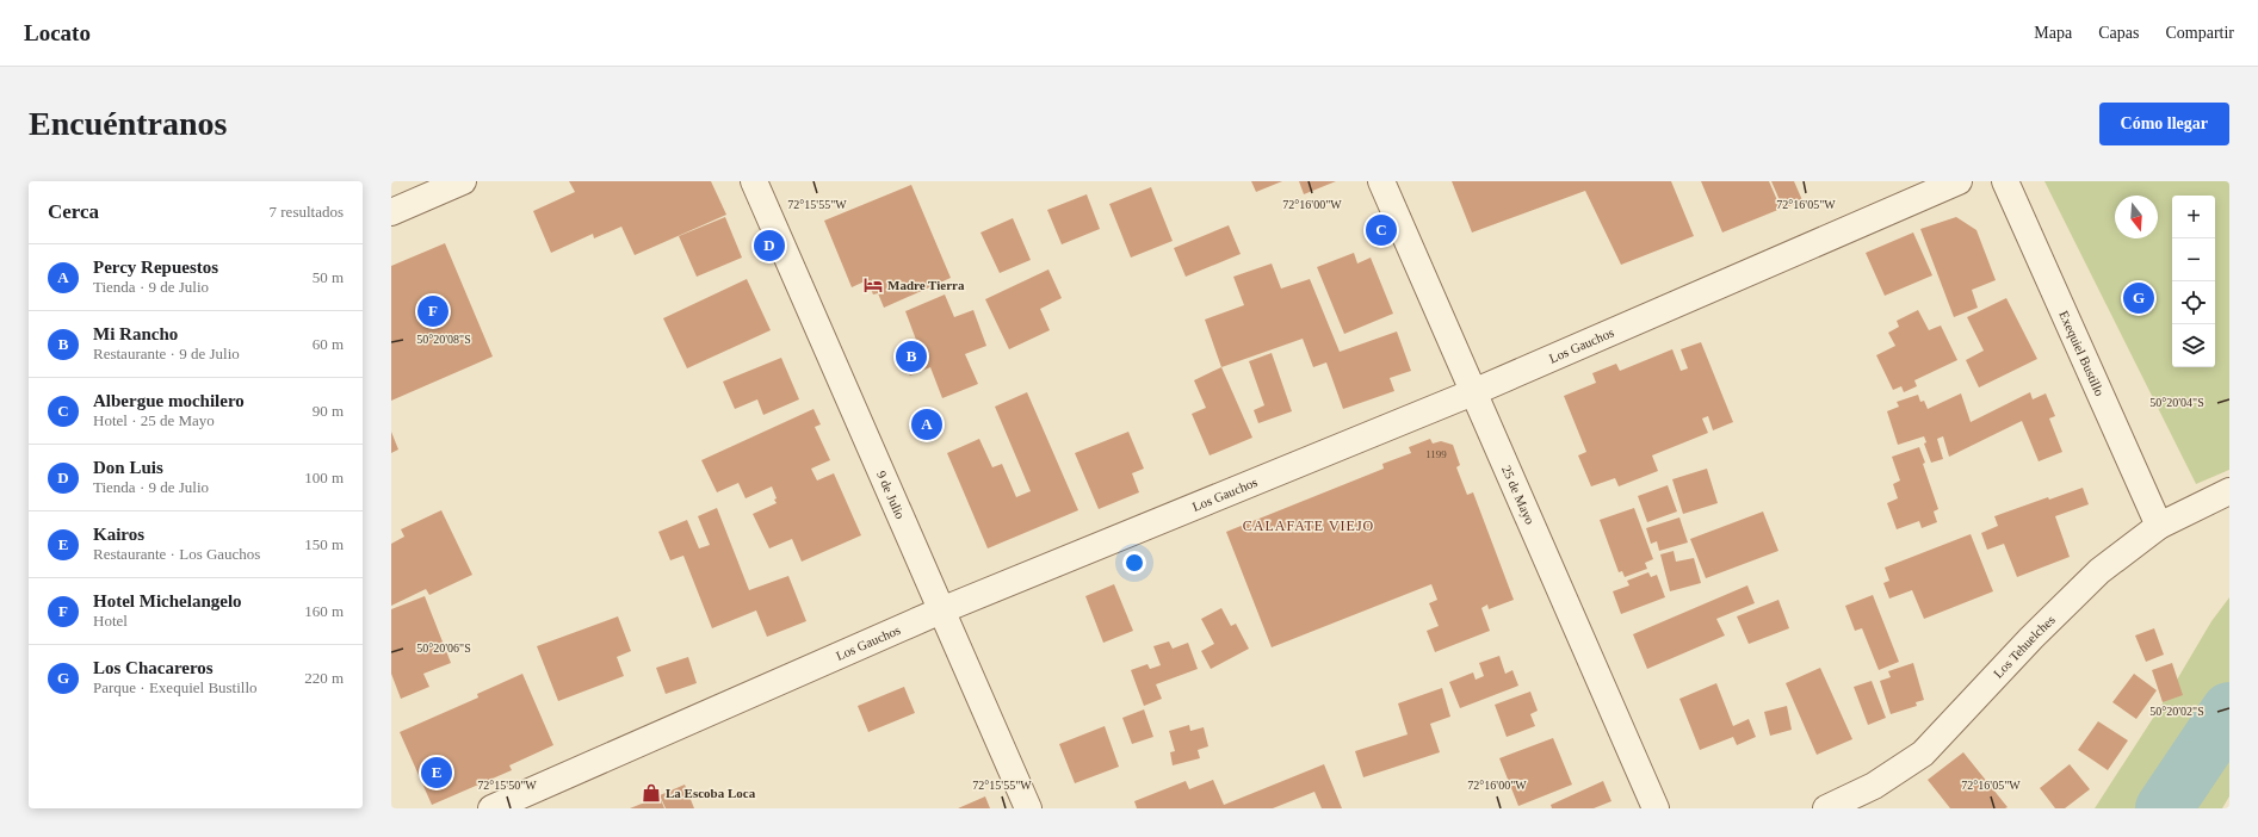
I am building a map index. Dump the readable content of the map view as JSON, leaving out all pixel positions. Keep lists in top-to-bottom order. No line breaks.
{"streets":{"street":["Los Gauchos","Exequiel Bustillo","9 de Julio","25 de Mayo","Los Tehuelches"]},"crossings":[["Los Gauchos","9 de Julio"],["Los Gauchos","25 de Mayo"],["Exequiel Bustillo","Los Tehuelches"]],"districts":["CALAFATE VIEJO"],"places":{"hotel":["Madre Tierra"],"shop":["La Escoba Loca"]},"house_numbers":["1199"],"north":"bottom","page":{"header":"Locato","nav":["Mapa","Capas","Compartir"],"buttons":"Cómo llegar","title":"Encuéntranos","heading":["Cerca","7 resultados"],"map_buttons":["+","−"],"pins":["C","D","G","F","B","A","E"],"list":[{"mark":"A","name":"Percy Repuestos","note":"Tienda · 9 de Julio","value":"50 m"},{"mark":"B","name":"Mi Rancho","note":"Restaurante · 9 de Julio","value":"60 m"},{"mark":"C","name":"Albergue mochilero","note":"Hotel · 25 de Mayo","value":"90 m"},{"mark":"D","name":"Don Luis","note":"Tienda · 9 de Julio","value":"100 m"},{"mark":"E","name":"Kairos","note":"Restaurante · Los Gauchos","value":"150 m"},{"mark":"F","name":"Hotel Michelangelo","note":"Hotel","value":"160 m"},{"mark":"G","name":"Los Chacareros","note":"Parque · Exequiel Bustillo","value":"220 m"}]},"coordinates":["72°15'55\"W","72°16'00\"W","72°16'05\"W","50°20'08\"S","50°20'04\"S","50°20'06\"S","50°20'02\"S","72°15'50\"W"]}
